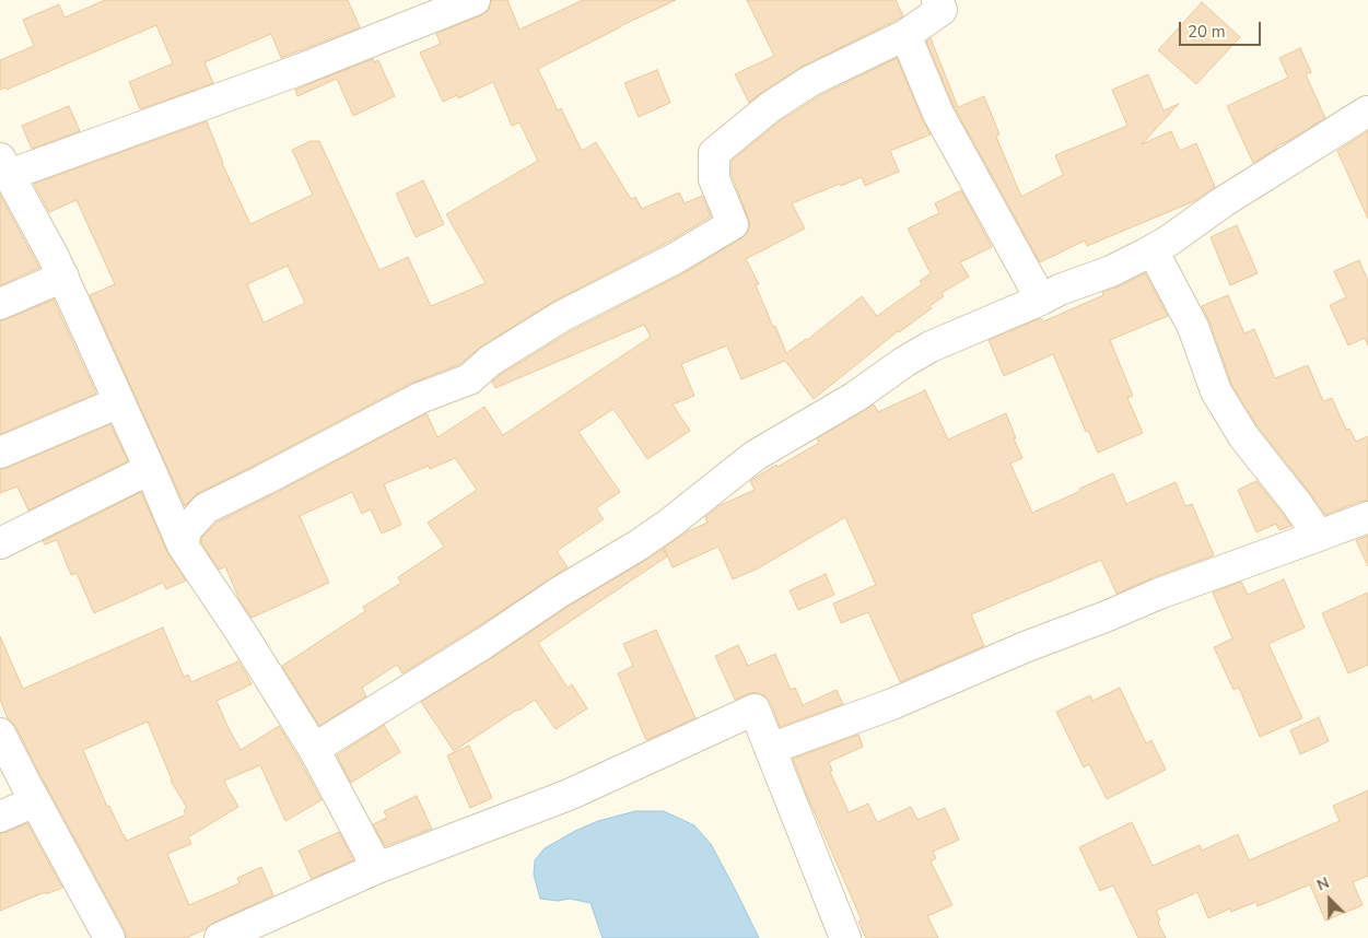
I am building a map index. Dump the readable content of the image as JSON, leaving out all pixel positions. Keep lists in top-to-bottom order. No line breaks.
{"scale_bar":"20 m","north":"top left"}
